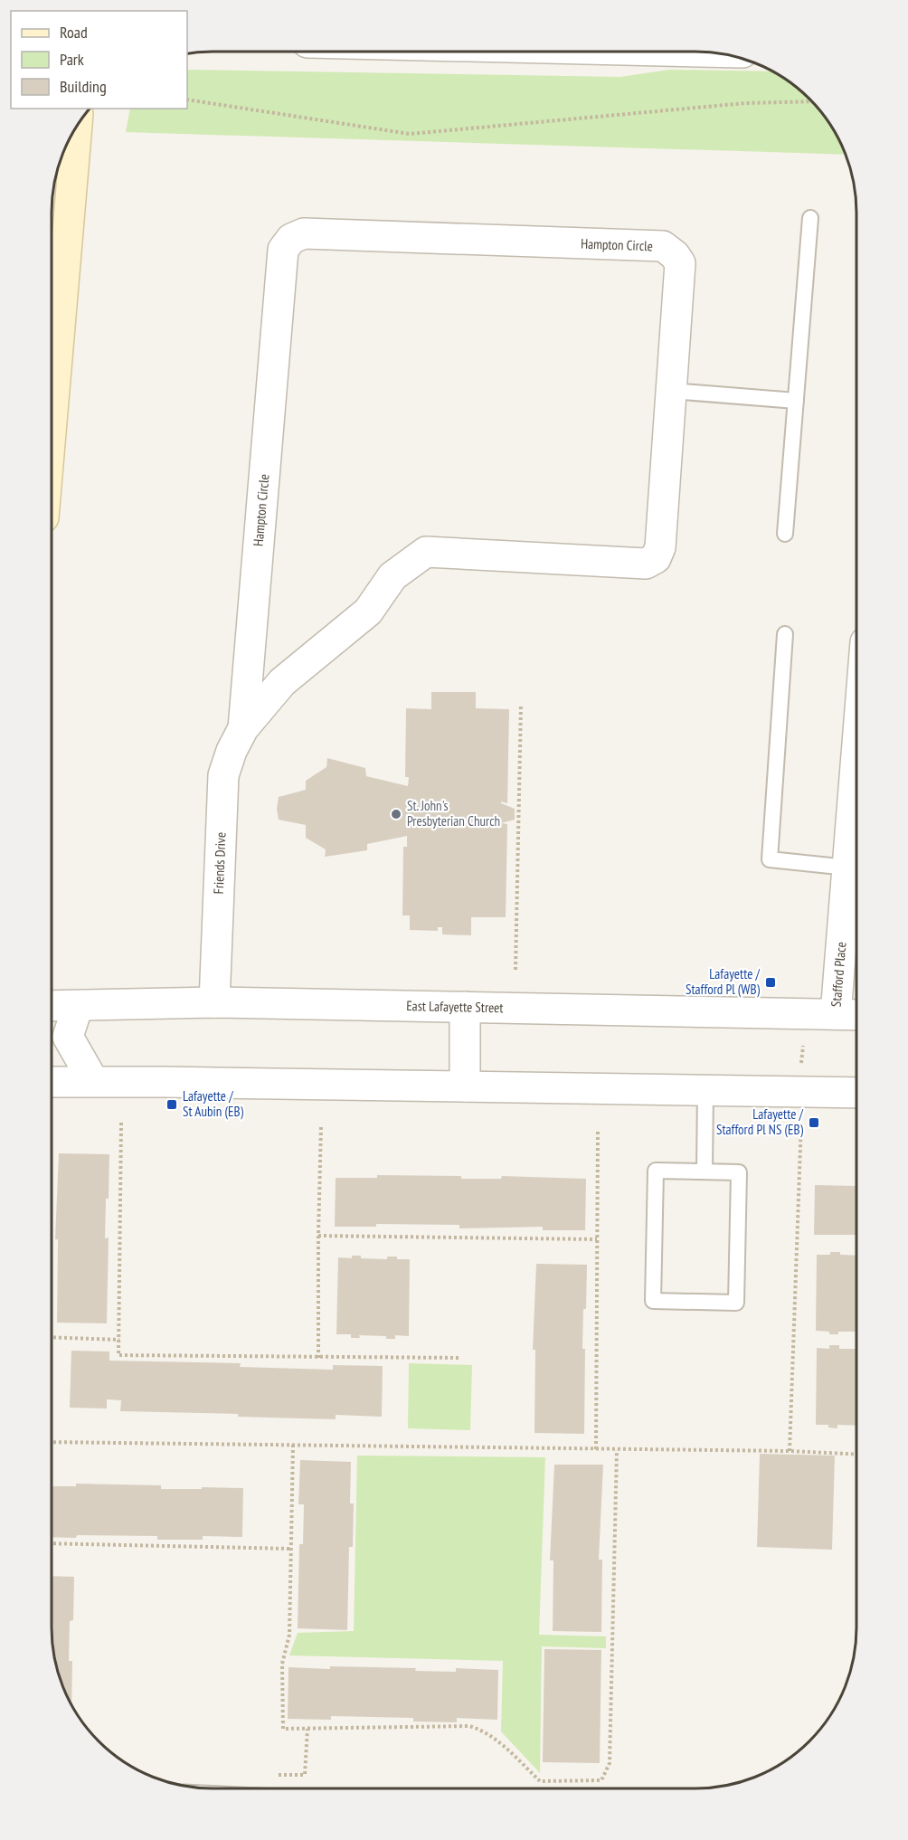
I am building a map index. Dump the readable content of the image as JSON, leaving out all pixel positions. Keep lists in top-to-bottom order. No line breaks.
{"streets":{"street":["Hampton Circle","Friends Drive","Stafford Place","East Lafayette Street"]},"crossings":[["Hampton Circle","Friends Drive"],["Friends Drive","East Lafayette Street"],["Stafford Place","East Lafayette Street"]],"places":{"other":["St. John's Presbyterian Church"],"transit":["Lafayette / Stafford Pl (WB)","Lafayette / St Aubin (EB)","Lafayette / Stafford Pl NS (EB)"]},"legend":["Road","Park","Building"]}
